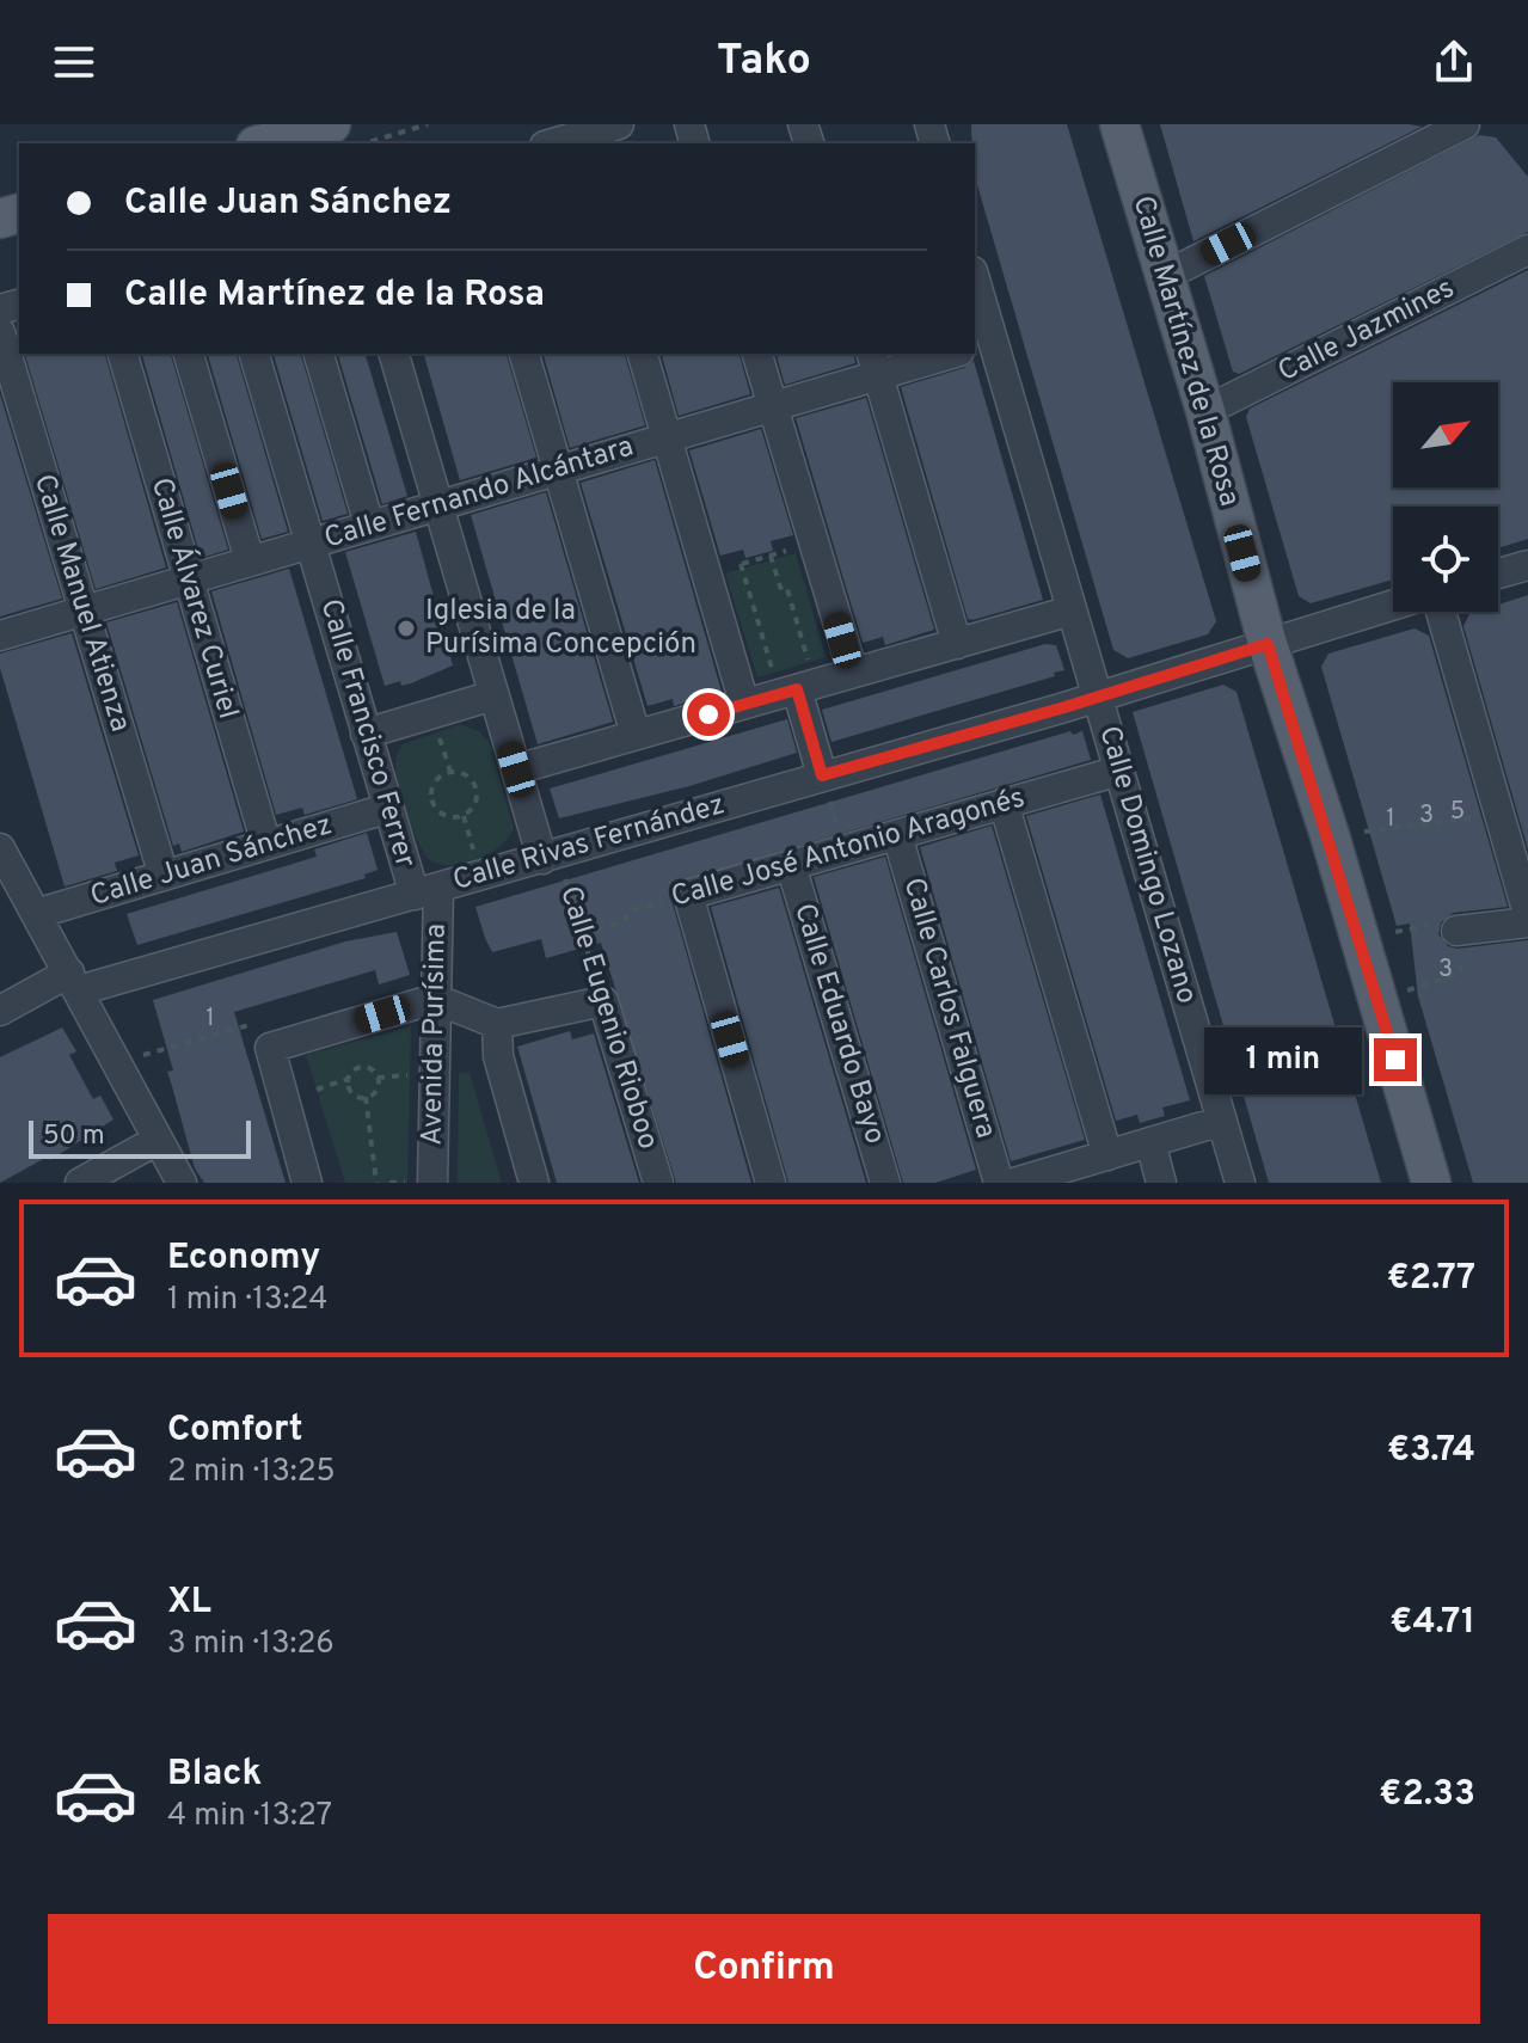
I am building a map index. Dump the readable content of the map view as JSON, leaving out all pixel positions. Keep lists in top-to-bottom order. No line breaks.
{"streets":{"main road":["Calle Martínez de la Rosa"],"street":["Calle Jazmines","Calle Fernando Alcántara","Calle Álvarez Curiel","Calle Manuel Atienza","Calle Francisco Ferrer","Calle Rivas Fernández","Calle José Antonio Aragonés","Calle Juan Sánchez","Calle Domingo Lozano","Calle Carlos Falguera","Calle Eugenio Rioboo","Calle Eduardo Bayo","Avenida Purísima"]},"crossings":[["Calle Jazmines","Calle Martínez de la Rosa"],["Calle Martínez de la Rosa","Calle Rivas Fernández"],["Calle Fernando Alcántara","Calle Álvarez Curiel"],["Calle Fernando Alcántara","Calle Manuel Atienza"],["Calle Fernando Alcántara","Calle Francisco Ferrer"],["Calle Álvarez Curiel","Calle Juan Sánchez"],["Calle Manuel Atienza","Calle Juan Sánchez"],["Calle Francisco Ferrer","Calle Rivas Fernández"],["Calle Francisco Ferrer","Calle Juan Sánchez"],["Calle Francisco Ferrer","Avenida Purísima"],["Calle Rivas Fernández","Calle Domingo Lozano"],["Calle Rivas Fernández","Calle Eugenio Rioboo"],["Calle Rivas Fernández","Avenida Purísima"],["Calle José Antonio Aragonés","Calle Domingo Lozano"],["Calle José Antonio Aragonés","Calle Carlos Falguera"],["Calle José Antonio Aragonés","Calle Eugenio Rioboo"],["Calle José Antonio Aragonés","Calle Eduardo Bayo"]],"places":["Iglesia de la Purísima Concepción"],"house_numbers":["5","3","1","3","1"],"scale_bar":"50 m","north":"top right","page":{"header":"Tako","banner":["Calle Juan Sánchez","Calle Martínez de la Rosa"],"bubble":"1 min","scale":"50 m","list":[{"name":"Economy","note":"1 min · 13:24","value":"€2.77"},{"name":"Comfort","note":"2 min · 13:25","value":"€3.74"},{"name":"XL","note":"3 min · 13:26","value":"€4.71"},{"name":"Black","note":"4 min · 13:27","value":"€2.33"}],"buttons":"Confirm"}}
